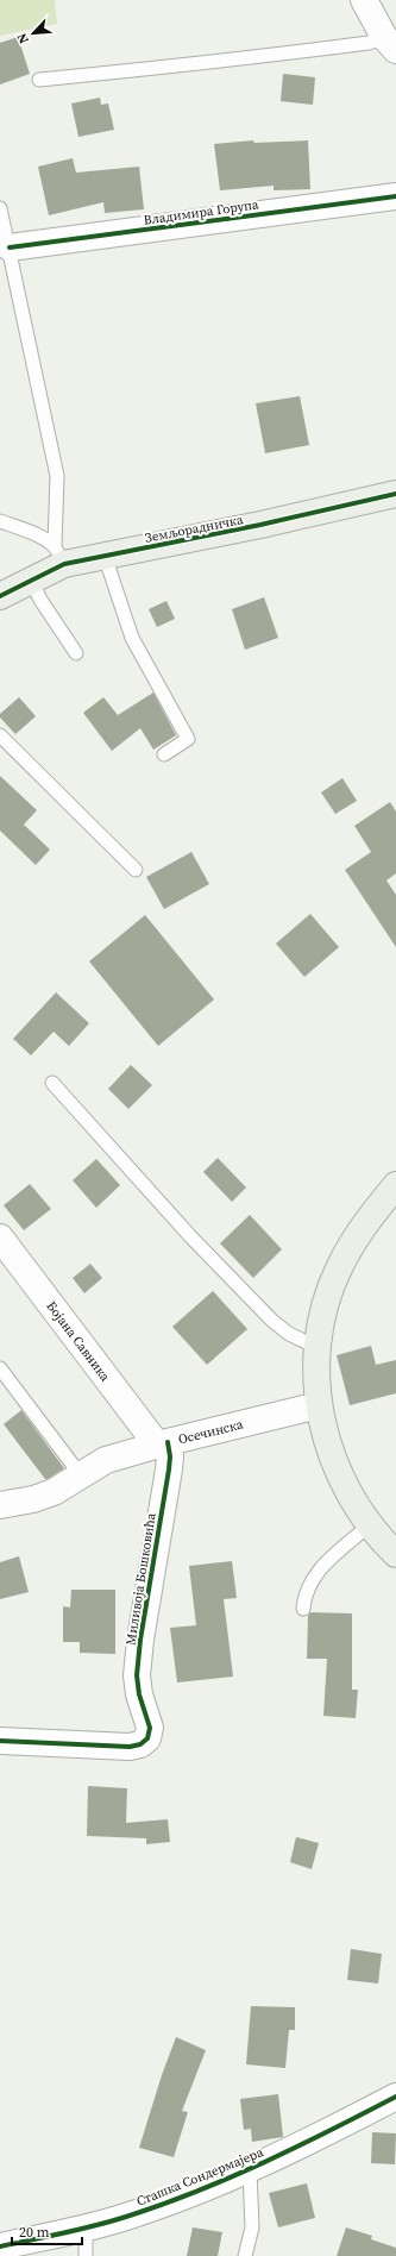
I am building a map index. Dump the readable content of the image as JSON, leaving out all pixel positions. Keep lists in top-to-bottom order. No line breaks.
{"streets":{"street":["Владимира Горупа","Земљорадничка","Бојана Савника","Осечинска","Миливоја Бошковића","Сташка Сондермајера"]},"crossings":[["Бојана Савника","Осечинска"],["Бојана Савника","Миливоја Бошковића"],["Осечинска","Миливоја Бошковића"]],"scale_bar":"20 m","north":"bottom left"}
